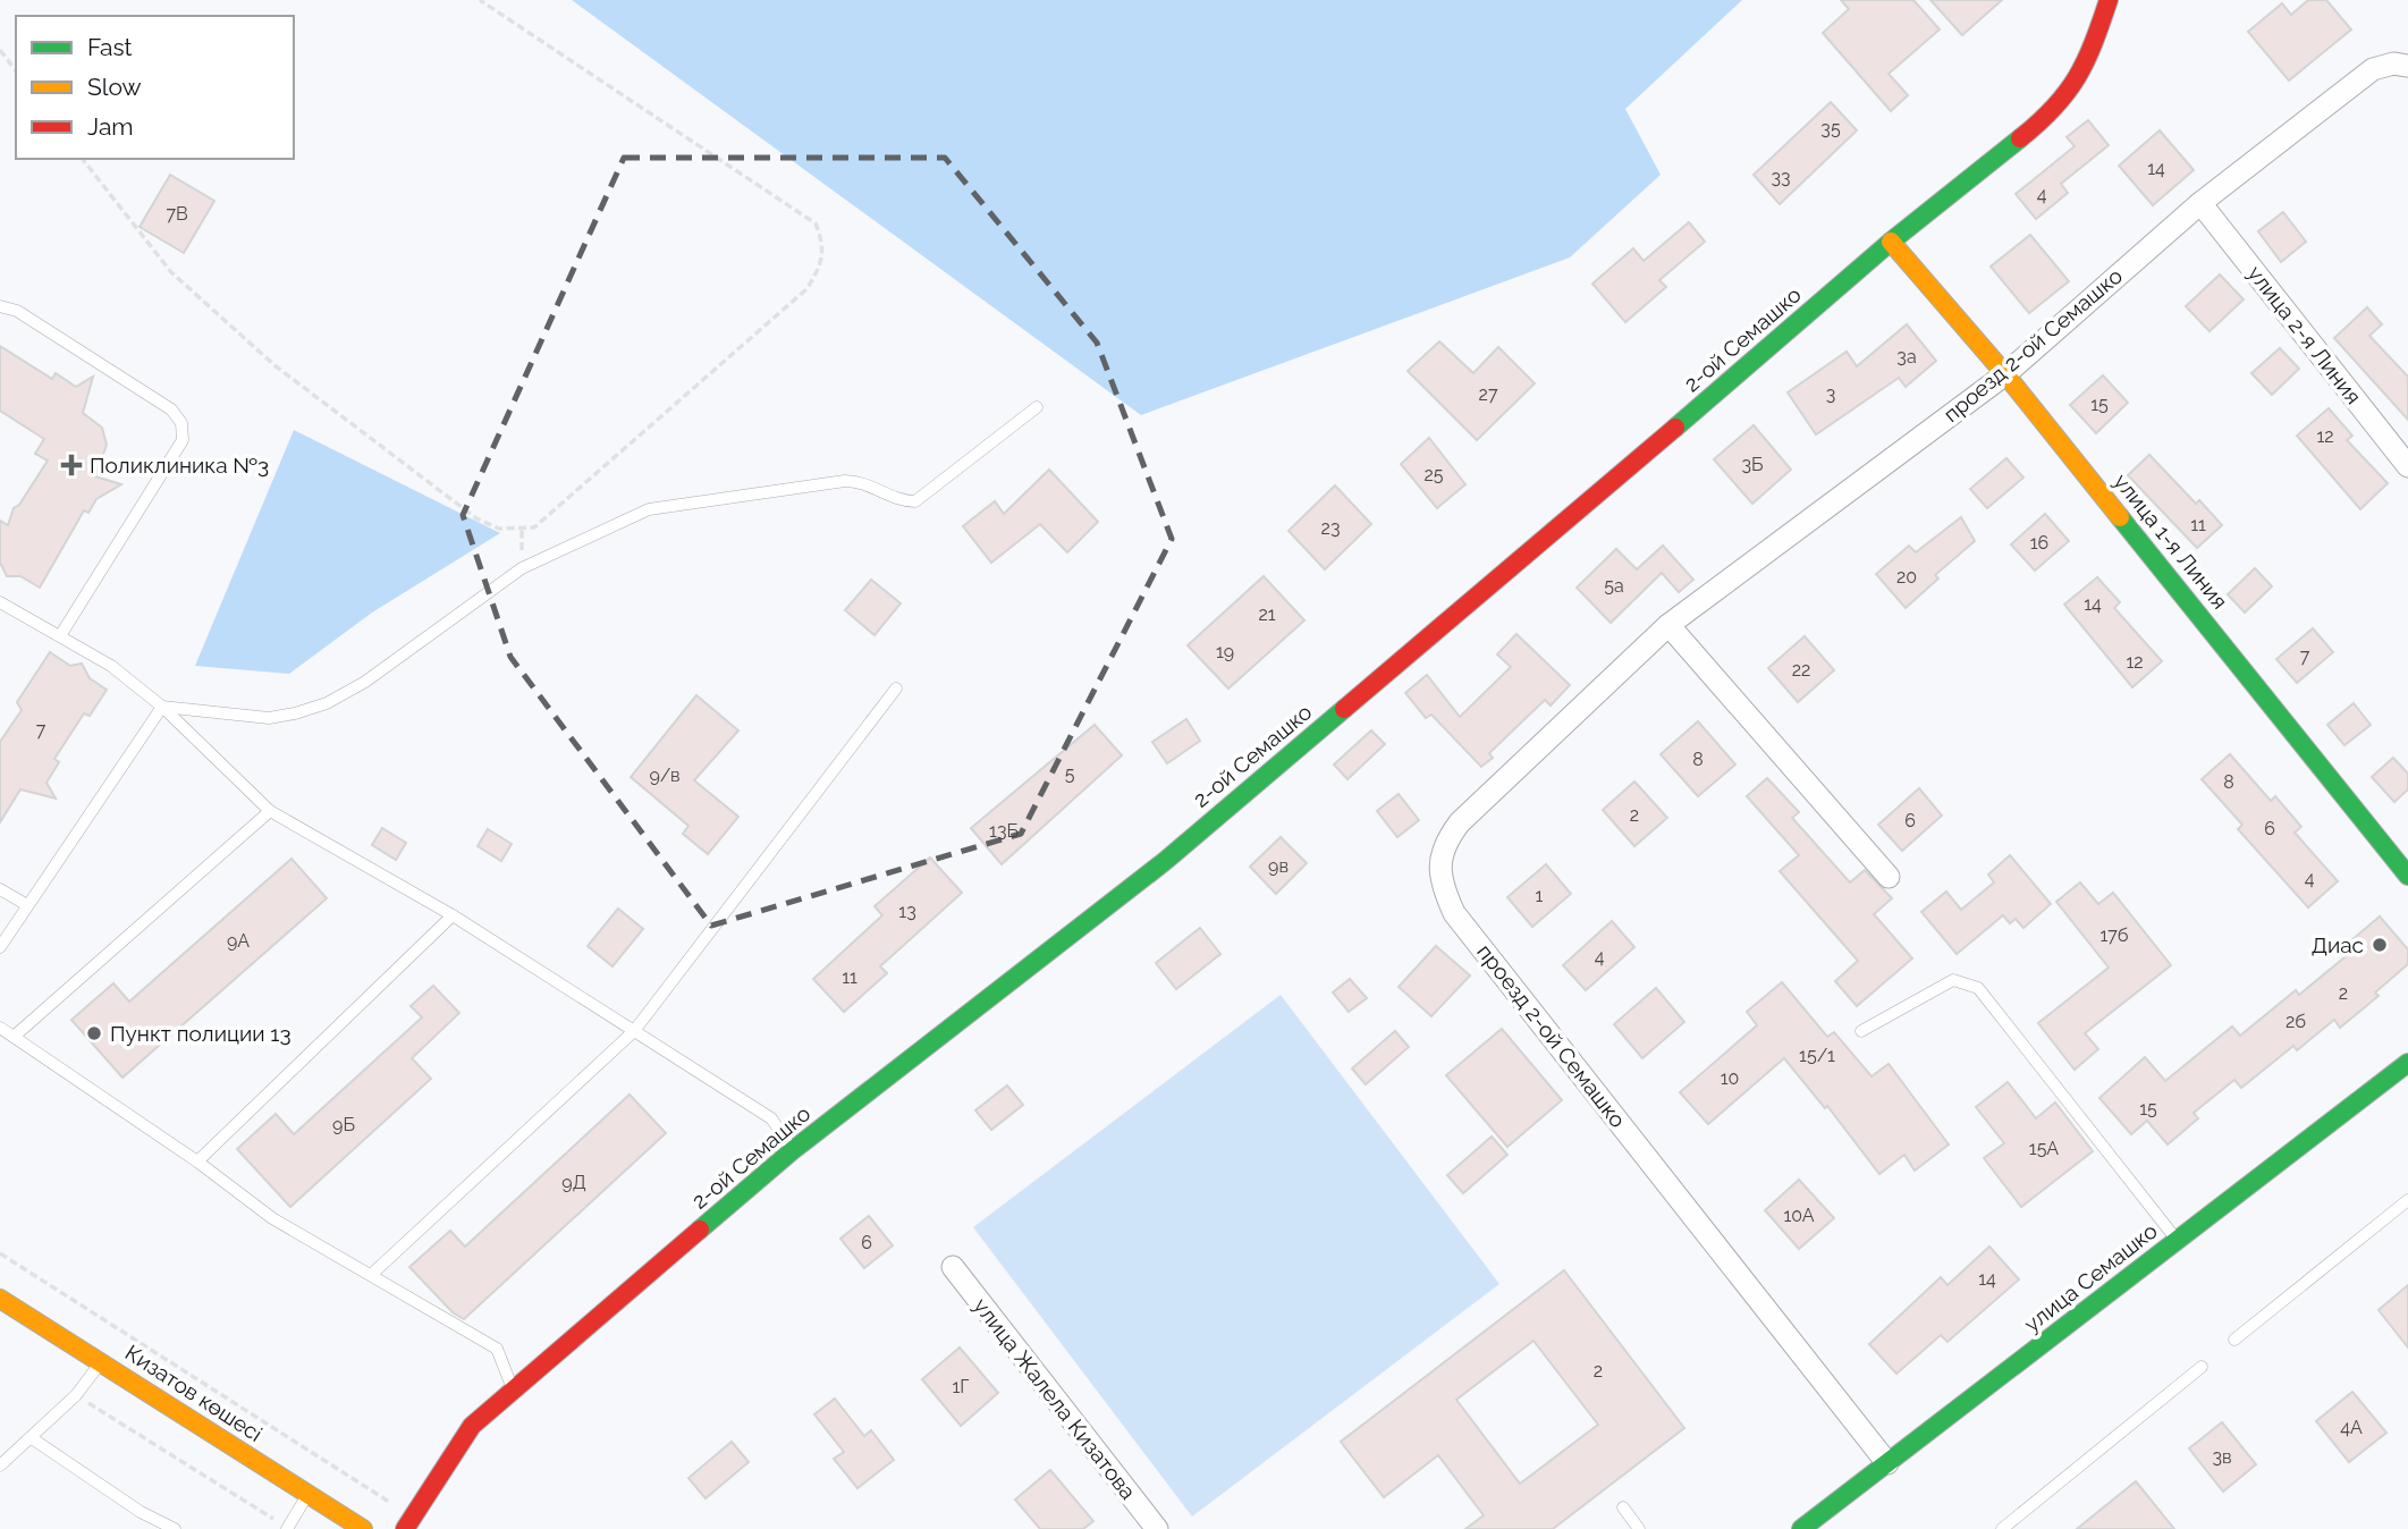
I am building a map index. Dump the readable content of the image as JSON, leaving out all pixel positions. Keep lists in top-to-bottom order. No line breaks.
{"streets":{"street":["улица 2-я Линия","2-ой Семашко","проезд 2-ой Семашко","улица 1-я Линия","улица Семашко","Кизатов көшесі","улица Жалела Кизатова"]},"crossings":[["улица 2-я Линия","проезд 2-ой Семашко"],["2-ой Семашко","улица 1-я Линия"],["проезд 2-ой Семашко","улица 1-я Линия"],["проезд 2-ой Семашко","улица Семашко"]],"places":{"health":["Поликлиника №3"],"other":["Диас","Пункт полиции 13"]},"house_numbers":["35","14","33","4","7В","3а","27","3","15","12","3Б","25","11","23","16","20","5а","14","21","19","7","12","22","7","8","5","9/в","8","2","6","6","13Б","9в","4","1","13","17б","9А","4","11","2","2б","15/1","10","15","9Б","15А","9Д","10А","6","14","2","1Г","4А","3в"],"legend":["Fast","Slow","Jam"]}
